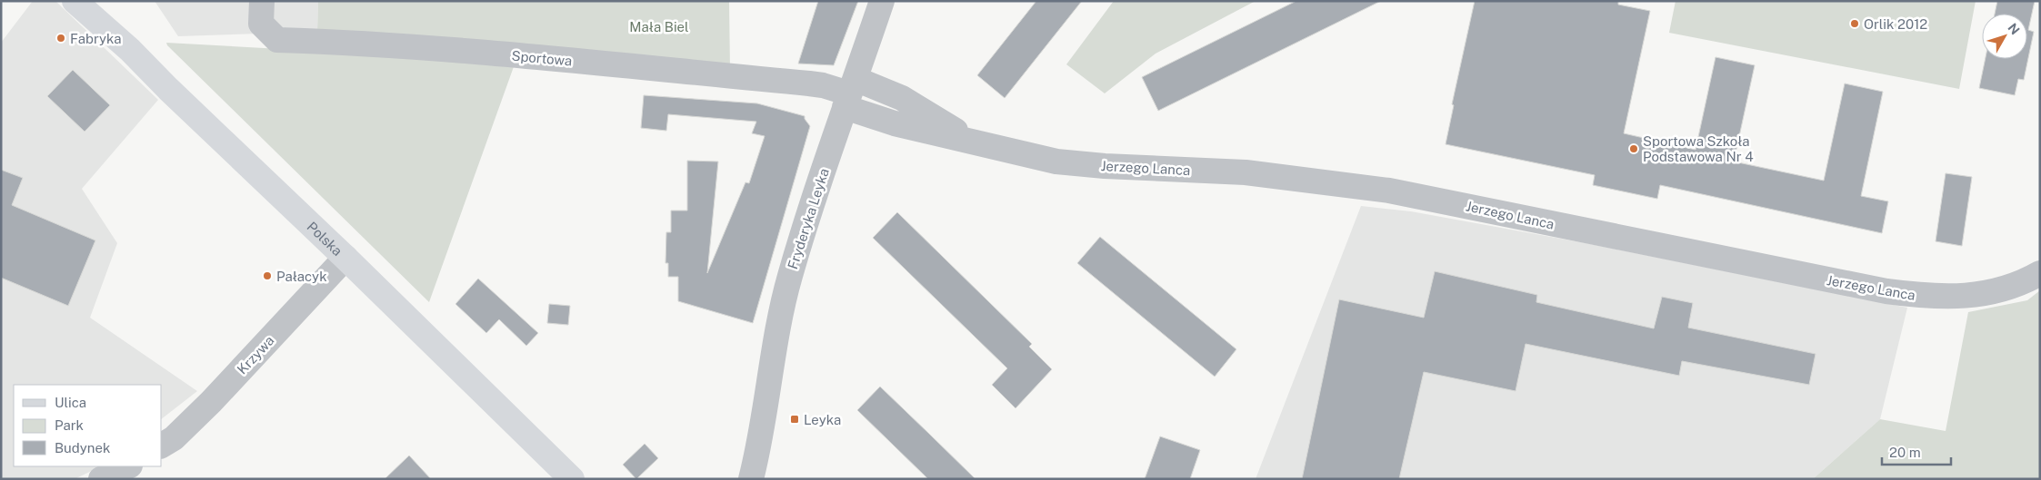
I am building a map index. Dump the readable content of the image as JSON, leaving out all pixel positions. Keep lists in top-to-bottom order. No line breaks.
{"streets":{"main road":["Polska"],"street":["Sportowa","Jerzego Lanca","Fryderyka Leyka","Krzywa"]},"crossings":[["Sportowa","Jerzego Lanca"],["Sportowa","Fryderyka Leyka"],["Jerzego Lanca","Fryderyka Leyka"],["Polska","Krzywa"]],"parks":["Mała Biel"],"places":{"other":["Orlik 2012","Fabryka","Sportowa Szkoła Podstawowa Nr 4","Pałacyk"],"transit":["Leyka"]},"legend":["Ulica","Park","Budynek"],"scale_bar":"20 m","north":"top right"}
